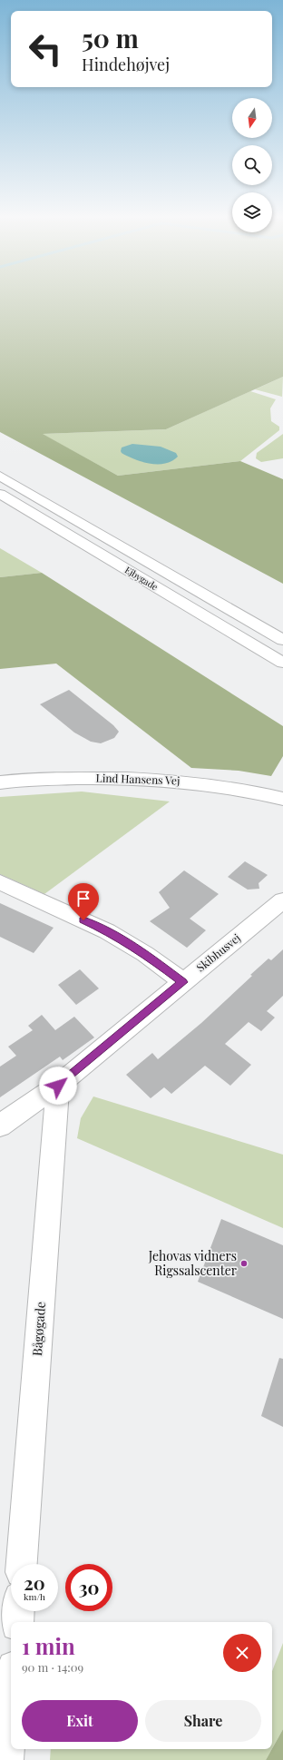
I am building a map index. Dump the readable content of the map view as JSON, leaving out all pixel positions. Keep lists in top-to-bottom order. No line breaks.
{"streets":{"main road":["Ejbygade"],"street":["Lind Hansens Vej","Skibhusvej","Bågøgade"]},"crossings":[["Skibhusvej","Bågøgade"]],"places":["Jehovas vidners Rigssalscenter"],"north":"bottom","page":{"turn":["50 m","Hindehøjvej"],"speed":"20 km/h","limit":"30","heading":["1 min","90 m · 14:09"],"buttons":["Exit","Share"]}}
